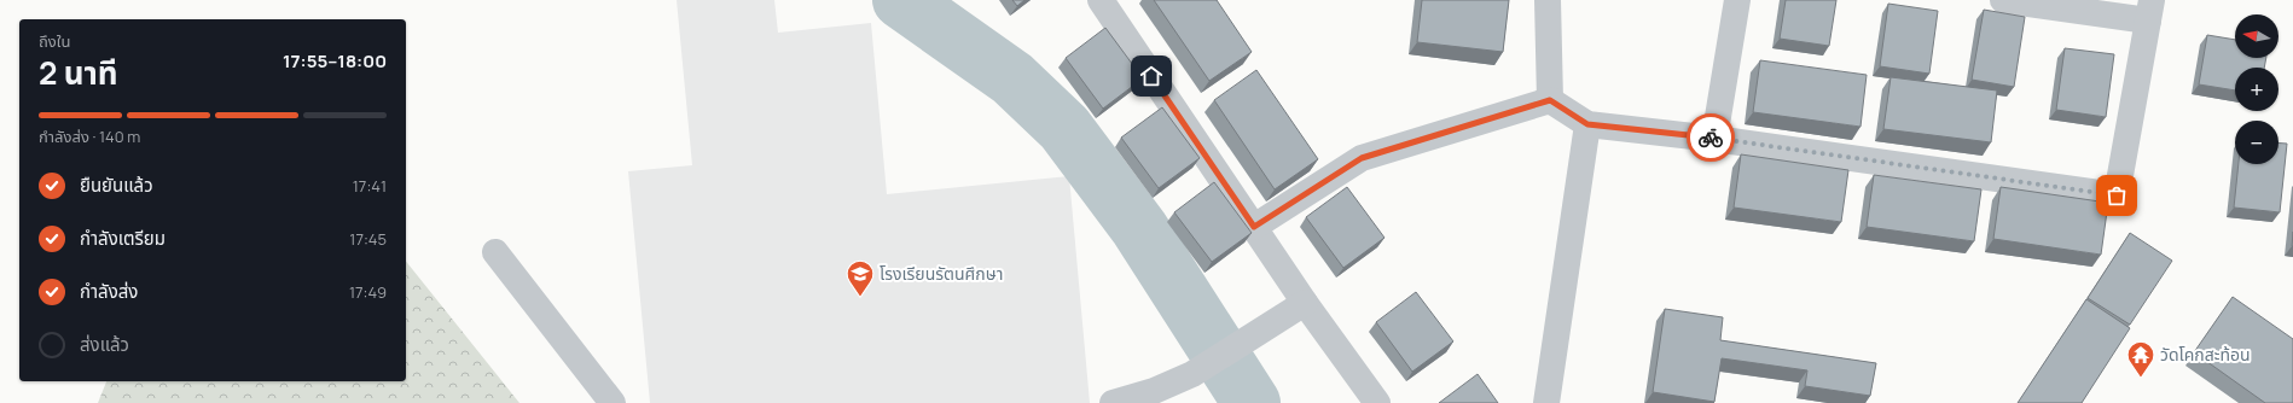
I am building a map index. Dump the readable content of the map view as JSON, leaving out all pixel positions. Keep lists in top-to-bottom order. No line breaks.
{"places":{"school or university":["โรงเรียนรัตนศึกษา"],"temple":["วัดโคกสะท้อน"]},"north":"left","page":{"map_buttons":["+","−"],"heading":["2 นาที","ถึงใน","17:55–18:00"],"bar":"กำลังส่ง · 140 m","list":[["ยืนยันแล้ว","17:41"],["กำลังเตรียม","17:45"],["กำลังส่ง","17:49"],"ส่งแล้ว"]}}
